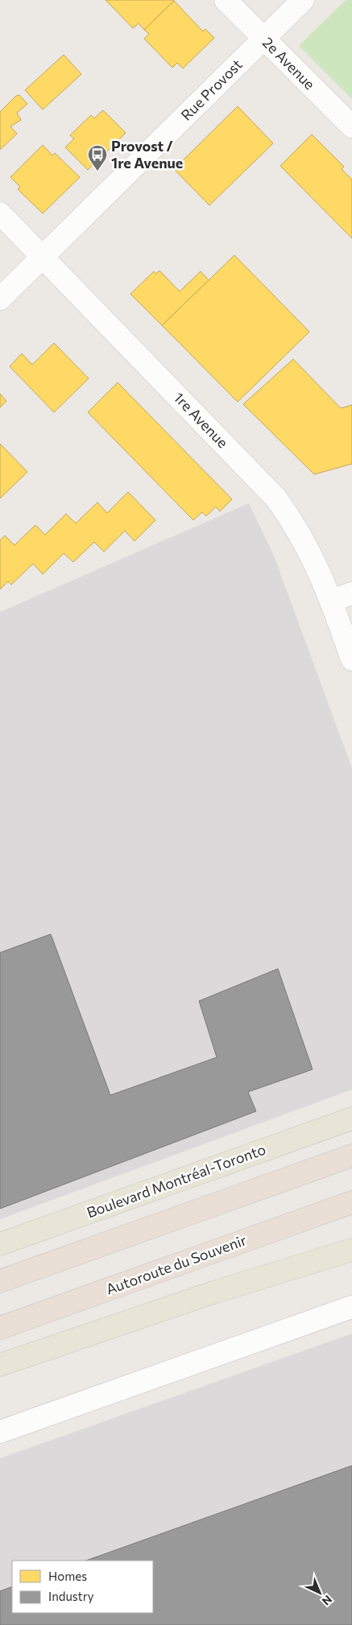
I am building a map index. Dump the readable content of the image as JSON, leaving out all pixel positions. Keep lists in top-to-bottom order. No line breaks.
{"streets":{"highway":["Autoroute du Souvenir"],"main road":["Boulevard Montréal-Toronto"],"street":["2e Avenue","Rue Provost","1re Avenue"]},"crossings":[["2e Avenue","Rue Provost"],["Rue Provost","1re Avenue"]],"places":{"bus stop":["Provost / 1re Avenue"]},"legend":["Homes","Industry"],"north":"bottom right"}
